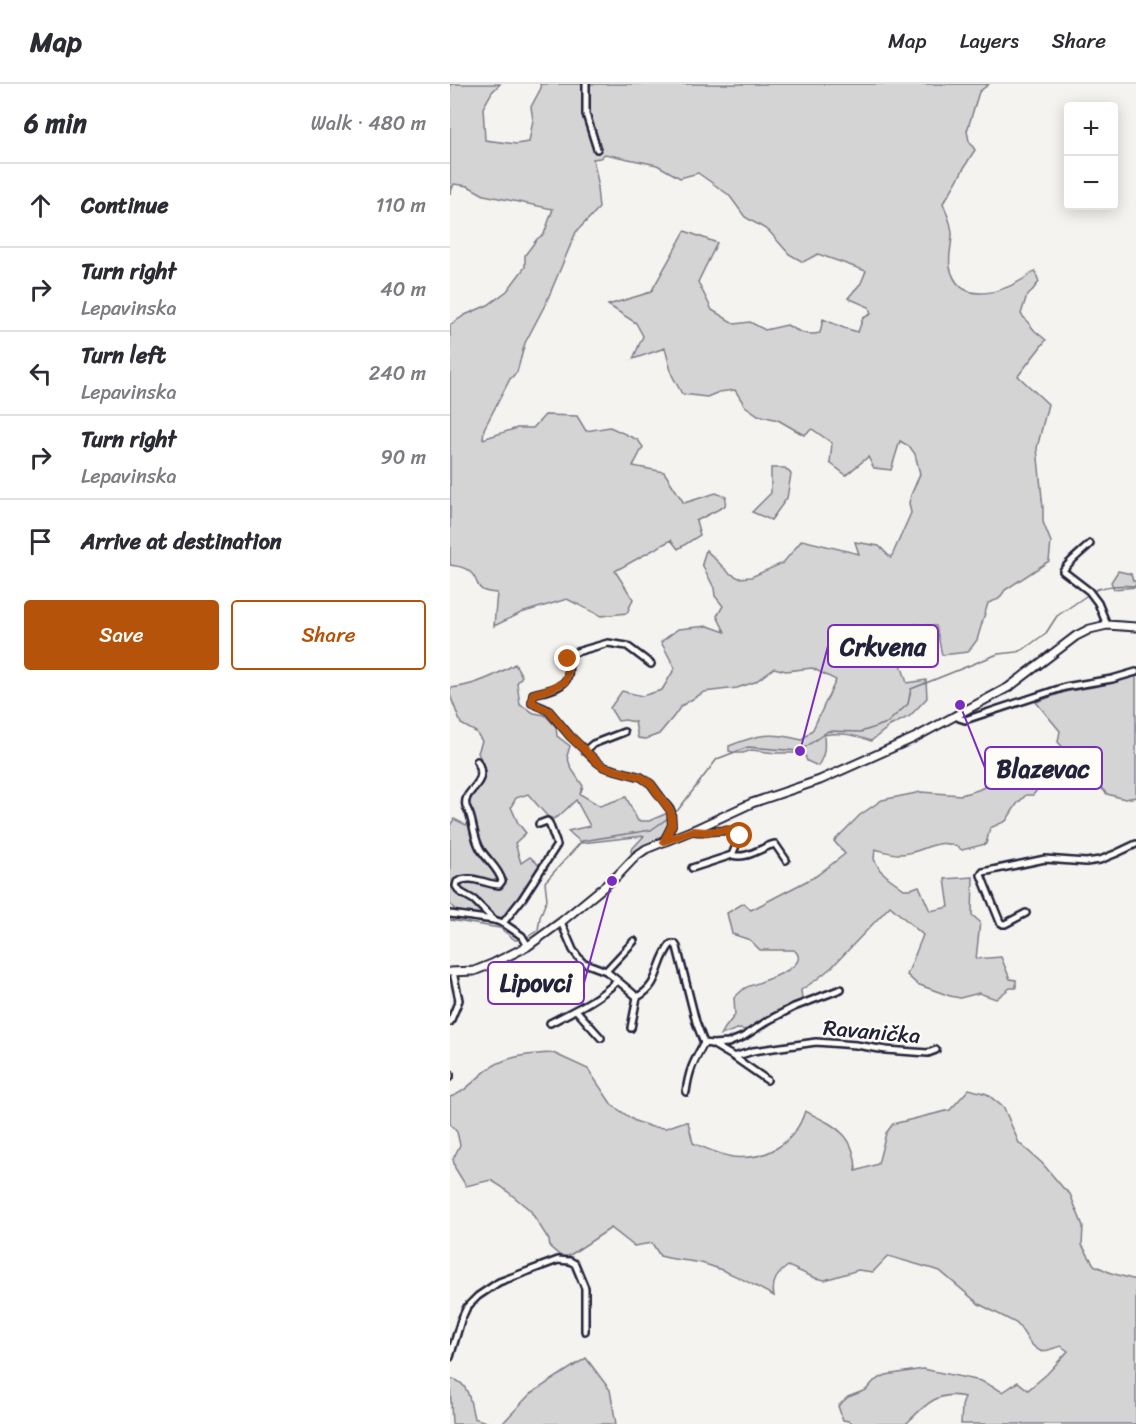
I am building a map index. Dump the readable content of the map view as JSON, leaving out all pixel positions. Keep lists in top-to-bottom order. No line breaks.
{"streets":{"street":["Ravanička"]},"places":["Blazevac","Crkvena","Lipovci"],"page":{"header":"Map","nav":["Map","Layers","Share"],"heading":["6 min","Walk · 480 m"],"map_buttons":["+","−"],"list":[["Continue","110 m"],["Turn right","Lepavinska","40 m"],["Turn left","Lepavinska","240 m"],["Turn right","Lepavinska","90 m"],"Arrive at destination"],"buttons":["Save","Share"]}}
